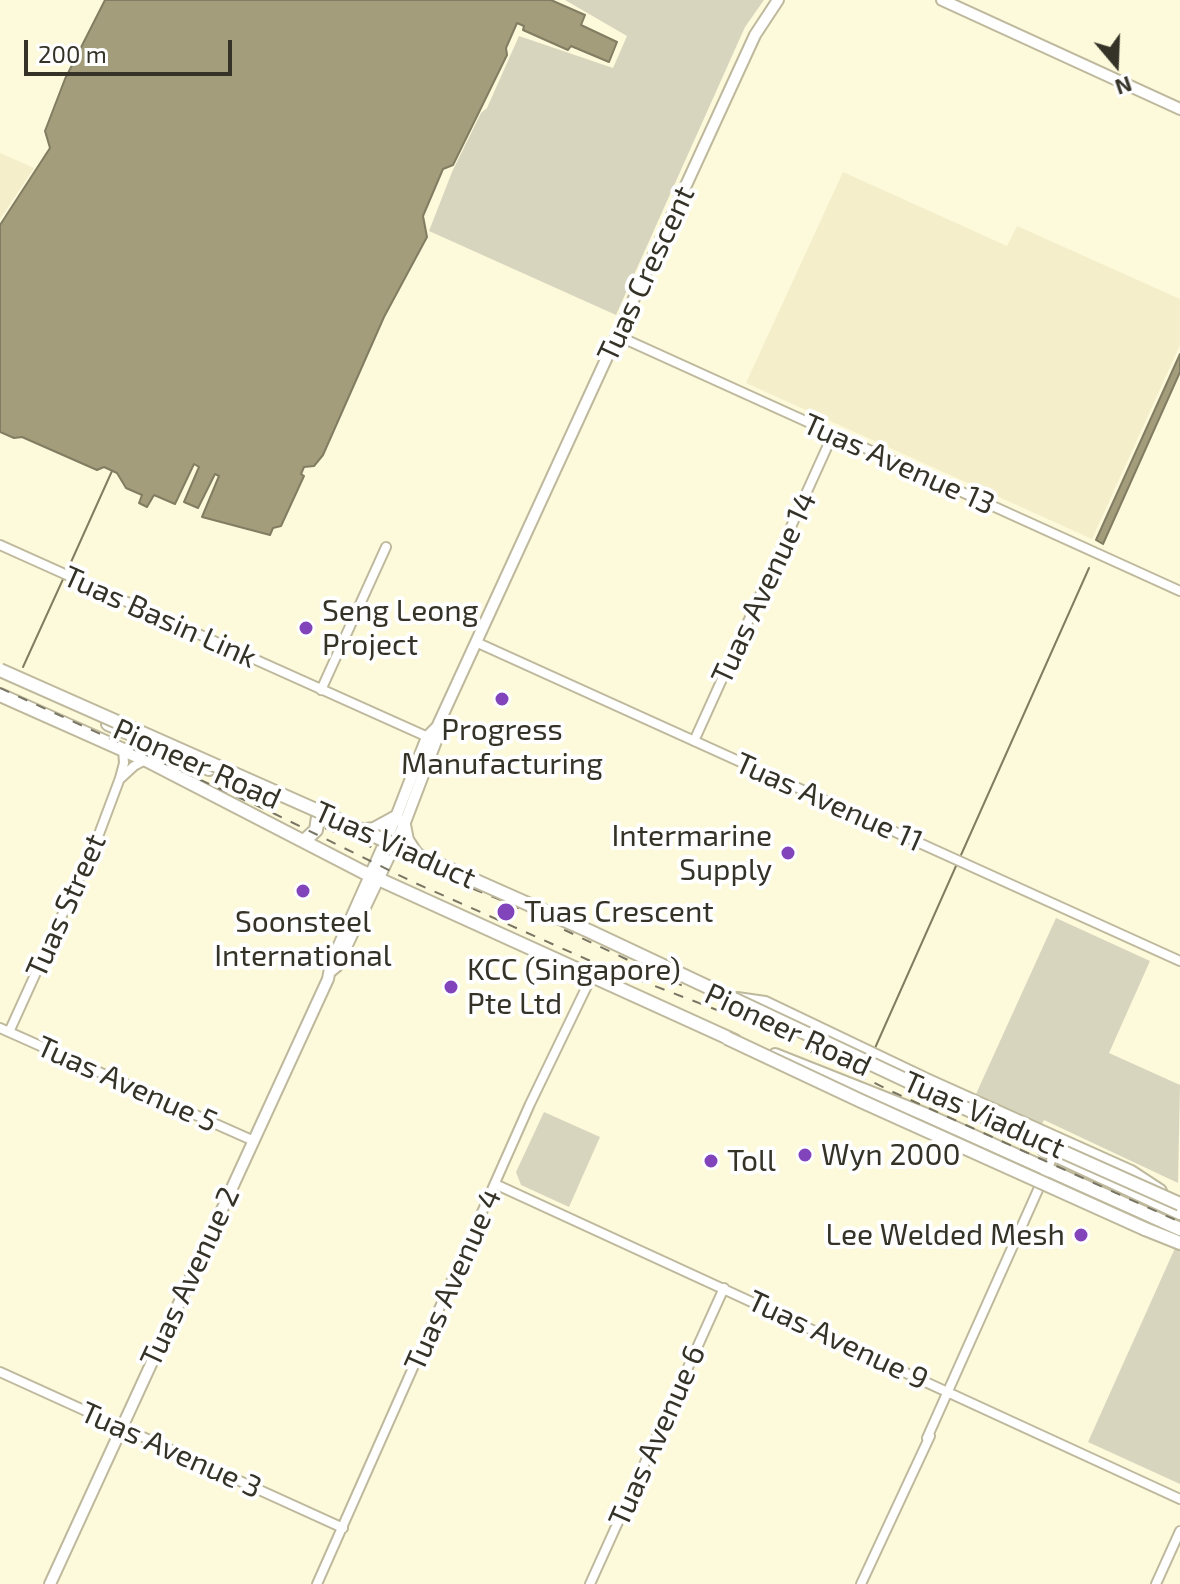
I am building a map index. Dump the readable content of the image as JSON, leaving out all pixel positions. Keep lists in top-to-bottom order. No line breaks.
{"streets":{"main road":["Pioneer Road","Tuas Viaduct"],"street":["Tuas Crescent","Tuas Avenue 13","Tuas Avenue 14","Tuas Basin Link","Tuas Avenue 11","Tuas Street","Tuas Avenue 5","Tuas Avenue 2","Tuas Avenue 4","Tuas Avenue 9","Tuas Avenue 6","Tuas Avenue 3"]},"crossings":[["Tuas Crescent","Tuas Avenue 13"],["Tuas Crescent","Tuas Basin Link"],["Tuas Crescent","Pioneer Road"],["Tuas Crescent","Tuas Avenue 11"],["Tuas Crescent","Tuas Avenue 2"],["Tuas Avenue 13","Tuas Avenue 14"],["Tuas Avenue 14","Tuas Avenue 11"],["Pioneer Road","Tuas Viaduct"],["Pioneer Road","Tuas Street"],["Pioneer Road","Tuas Avenue 2"],["Pioneer Road","Tuas Avenue 4"],["Tuas Street","Tuas Avenue 5"],["Tuas Avenue 5","Tuas Avenue 2"],["Tuas Avenue 2","Tuas Avenue 3"],["Tuas Avenue 4","Tuas Avenue 9"],["Tuas Avenue 4","Tuas Avenue 3"],["Tuas Avenue 9","Tuas Avenue 6"]],"places":["Seng Leong Project","Progress Manufacturing","Intermarine Supply","Soonsteel International","Tuas Crescent","KCC (Singapore) Pte Ltd","Wyn 2000","Toll","Lee Welded Mesh"],"scale_bar":"200 m","north":"bottom"}
